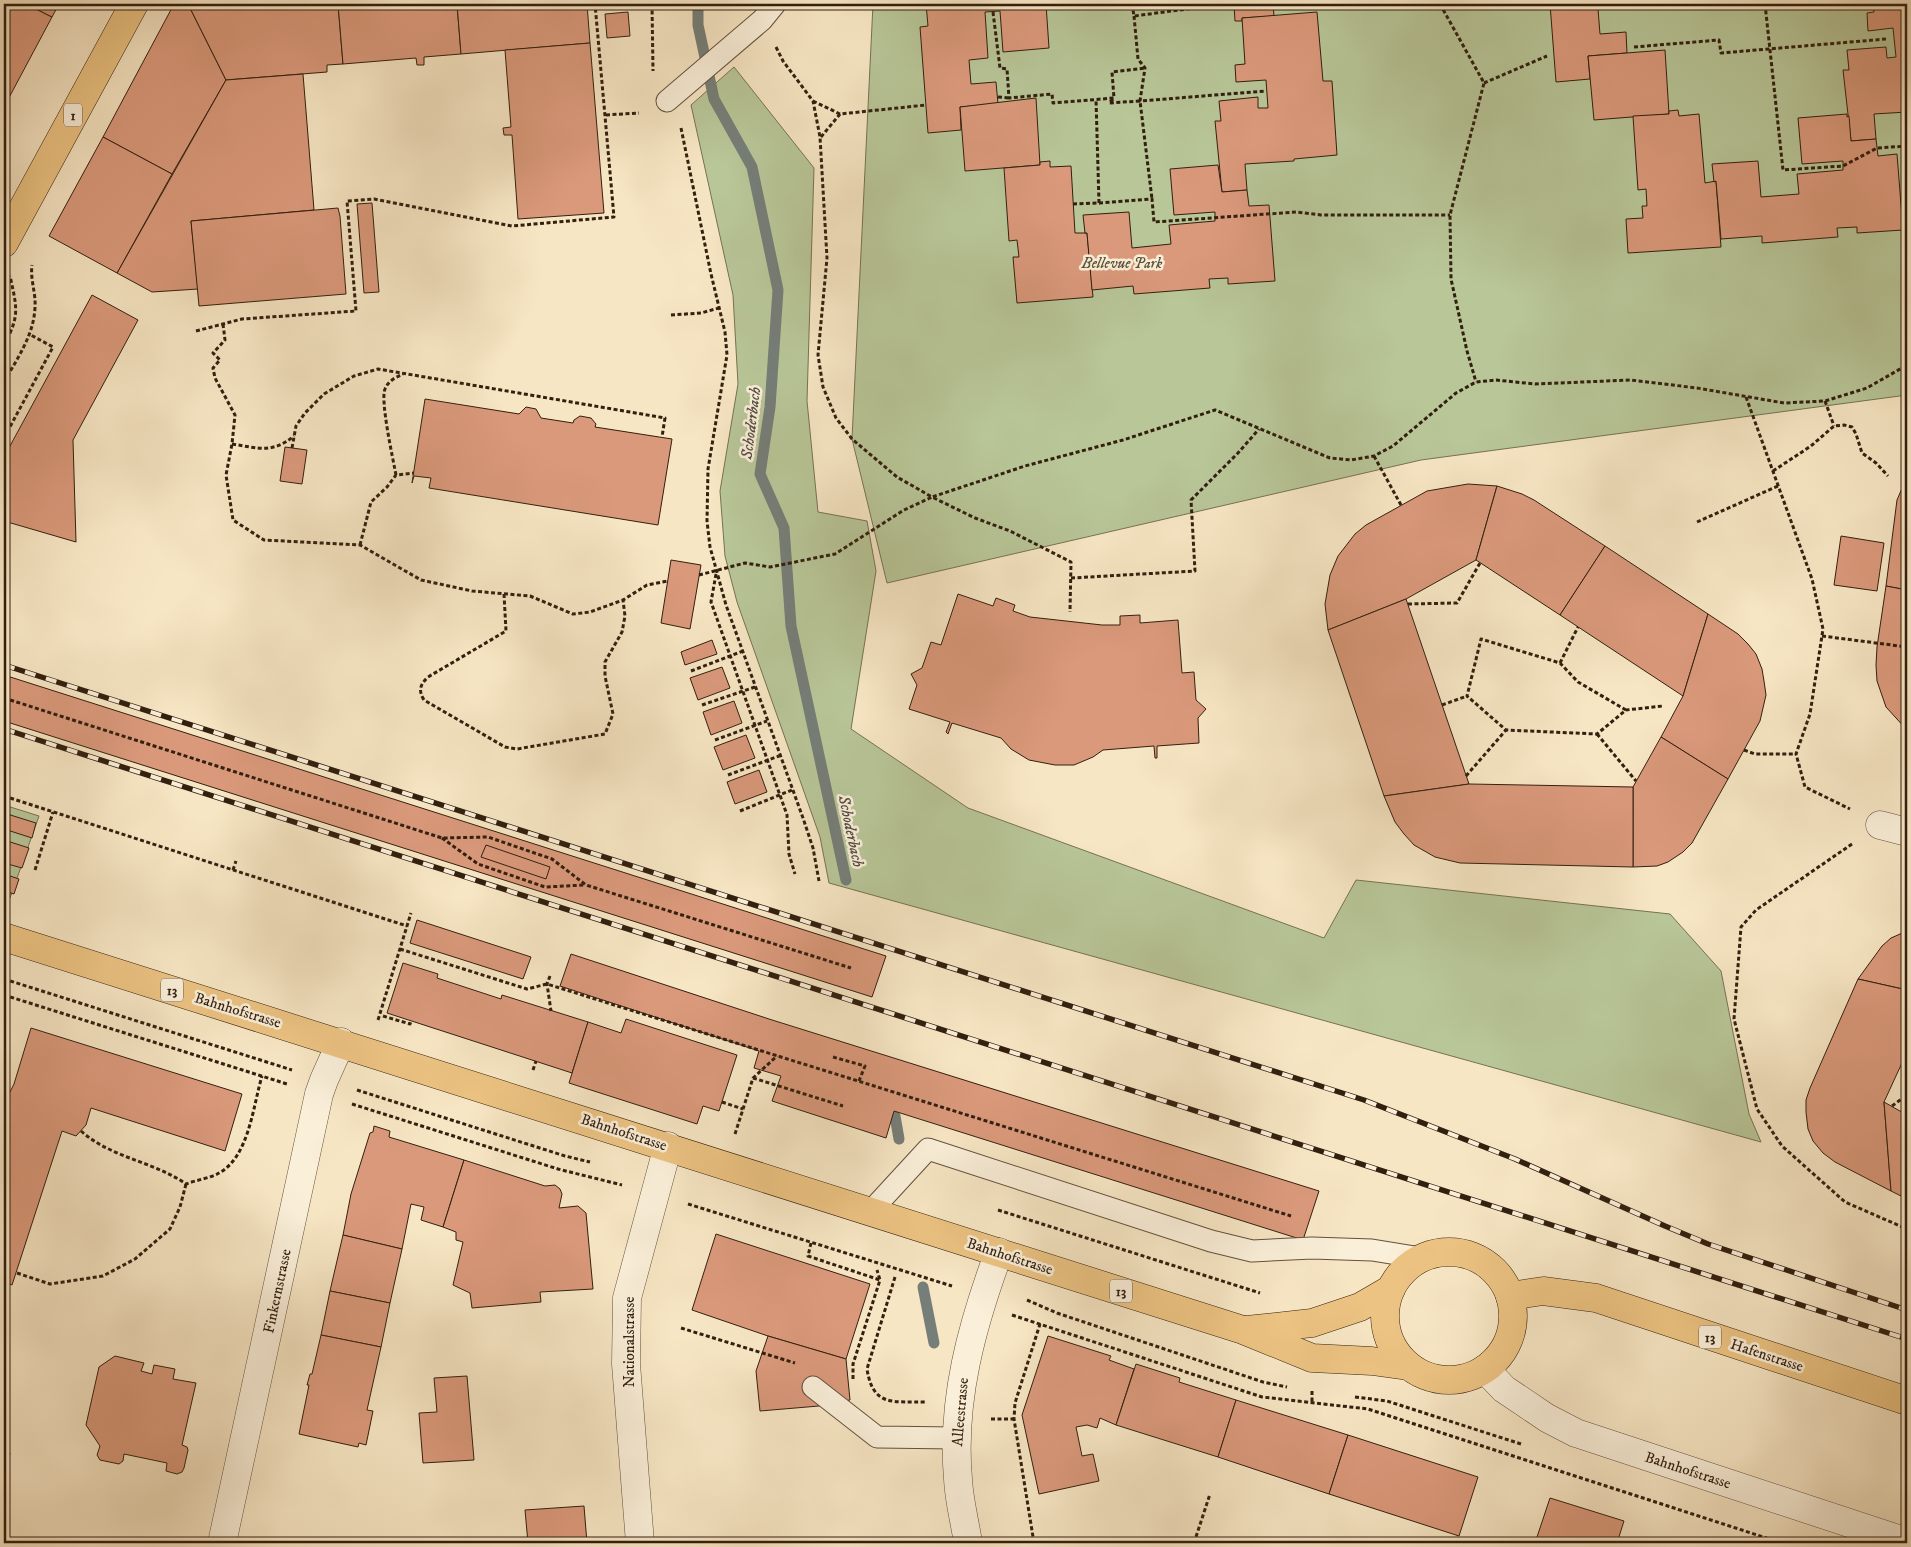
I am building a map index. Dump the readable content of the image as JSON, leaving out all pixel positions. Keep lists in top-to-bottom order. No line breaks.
{"streets":{"main road":["1","13","Bahnhofstrasse","Hafenstrasse"],"street":["Finkernstrasse","Nationalstrasse","Alleestrasse"]},"crossings":[["Bahnhofstrasse","Finkernstrasse"],["Bahnhofstrasse","Nationalstrasse"],["Bahnhofstrasse","Hafenstrasse"],["Bahnhofstrasse","Alleestrasse"]],"water":["Schoderbach"],"parks":["Bellevue Park"]}
